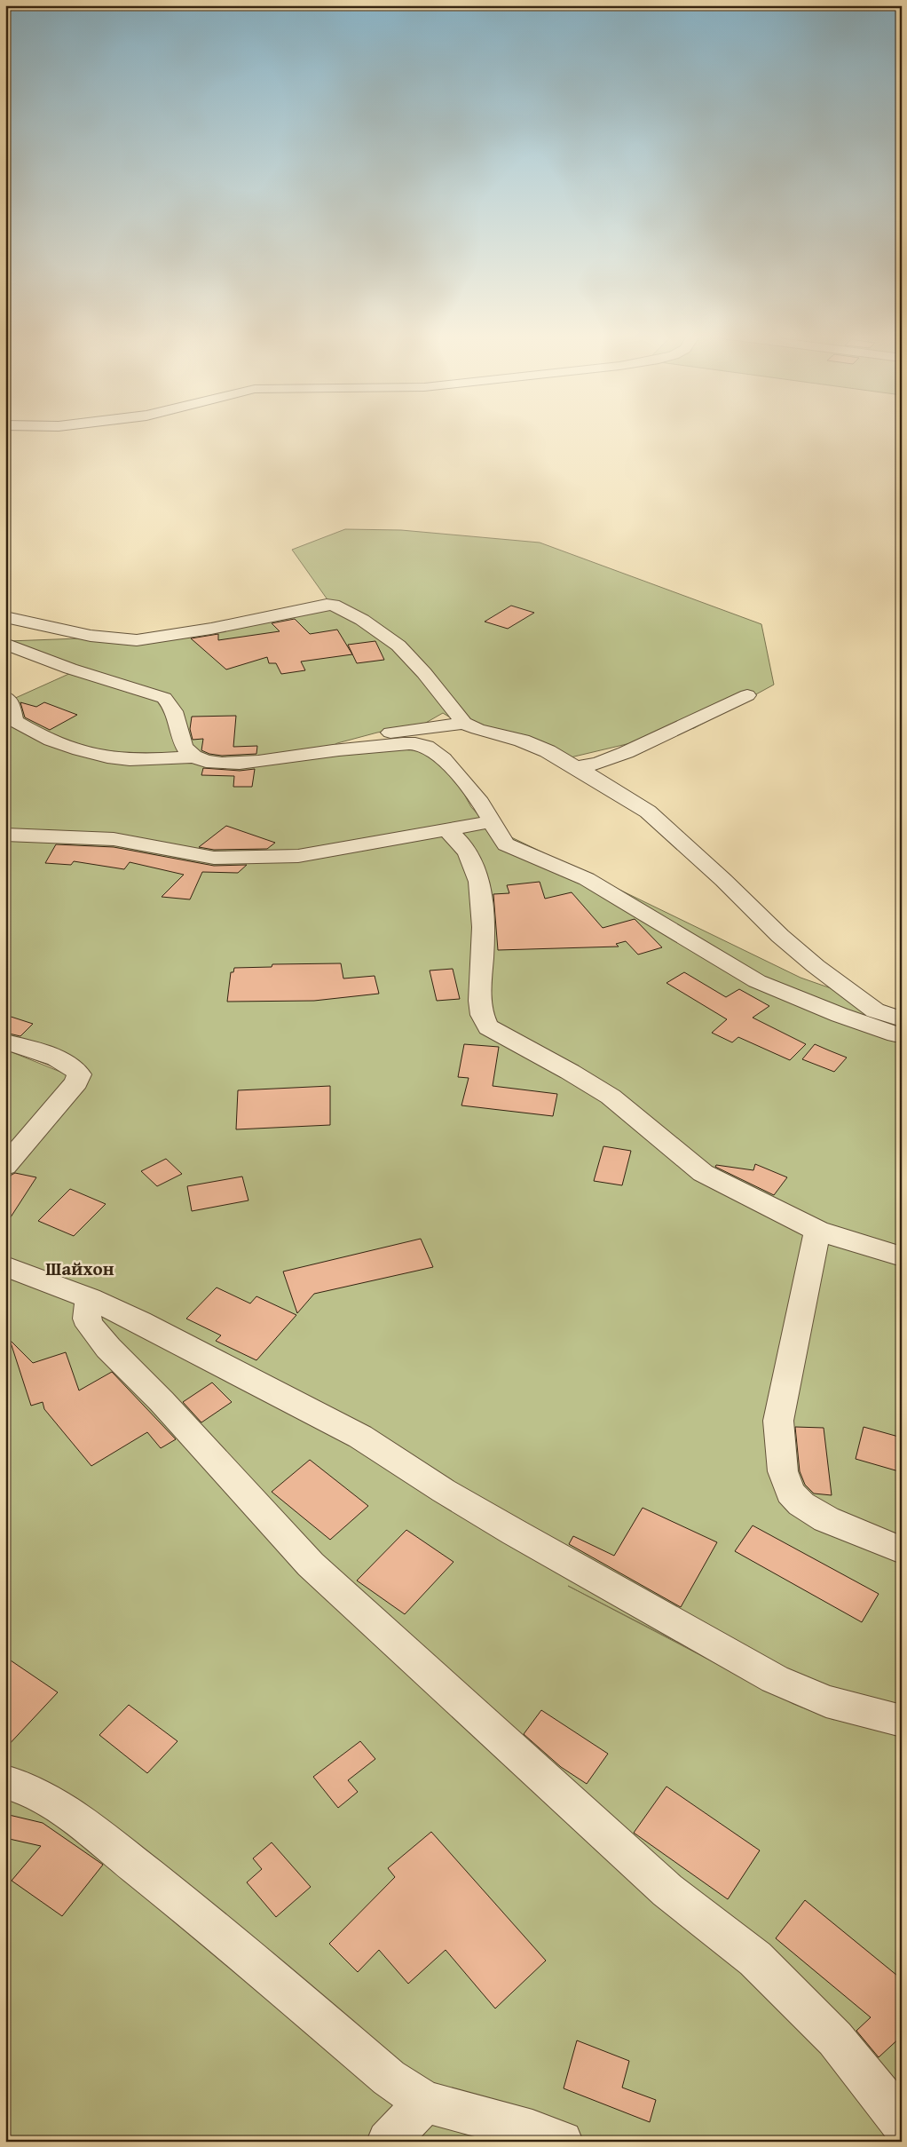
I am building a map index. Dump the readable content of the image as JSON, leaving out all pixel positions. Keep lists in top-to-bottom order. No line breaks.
{"districts":["Шайхон"]}
